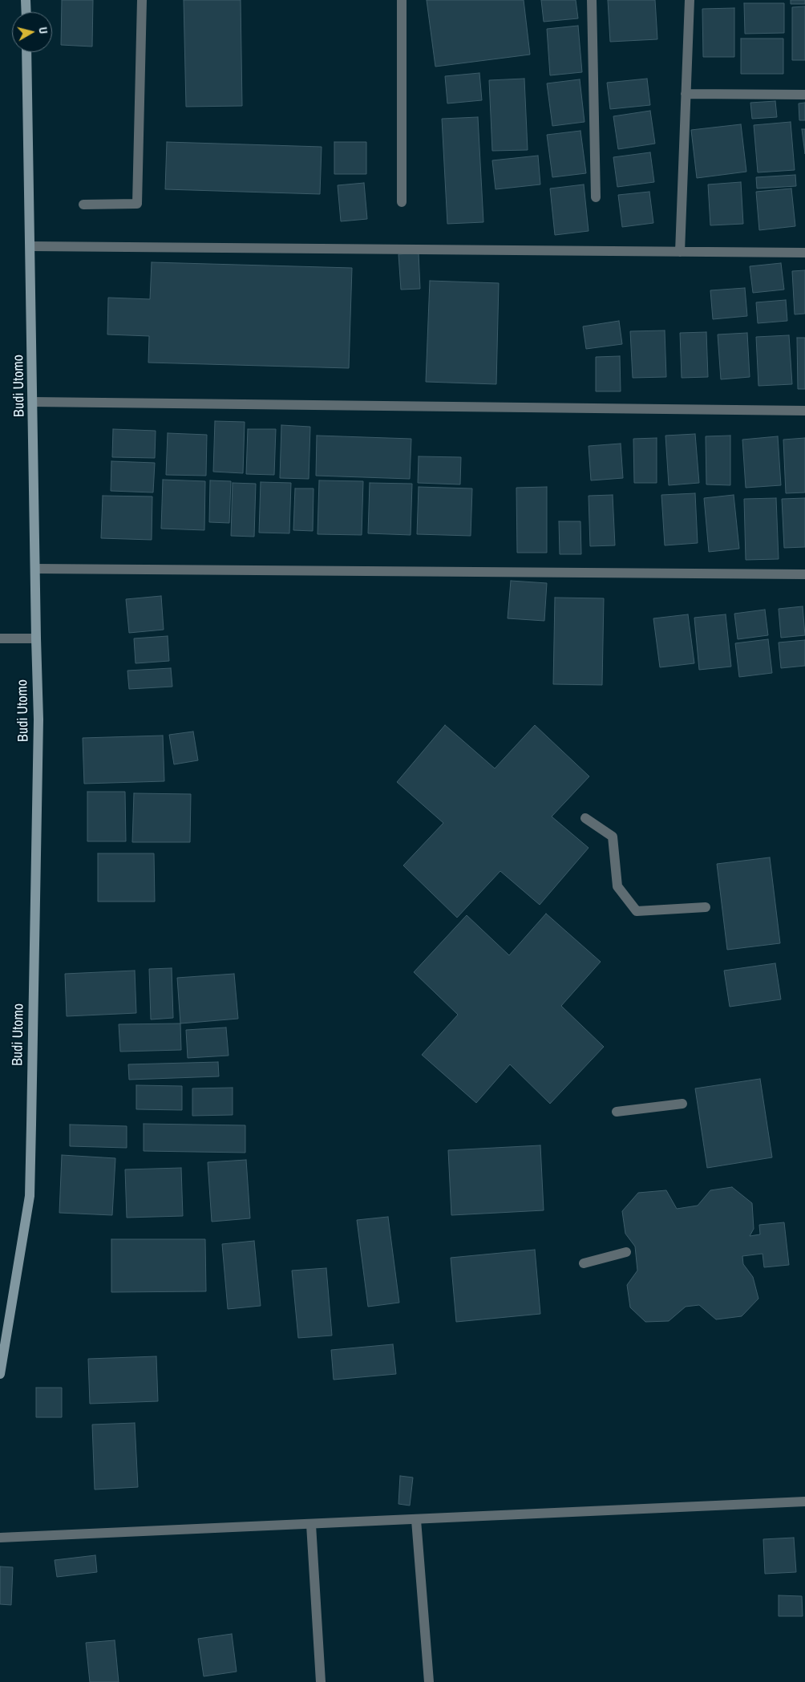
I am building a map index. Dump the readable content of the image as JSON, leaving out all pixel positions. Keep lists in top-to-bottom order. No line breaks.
{"streets":{"street":["Budi Utomo"]},"north":"right"}
